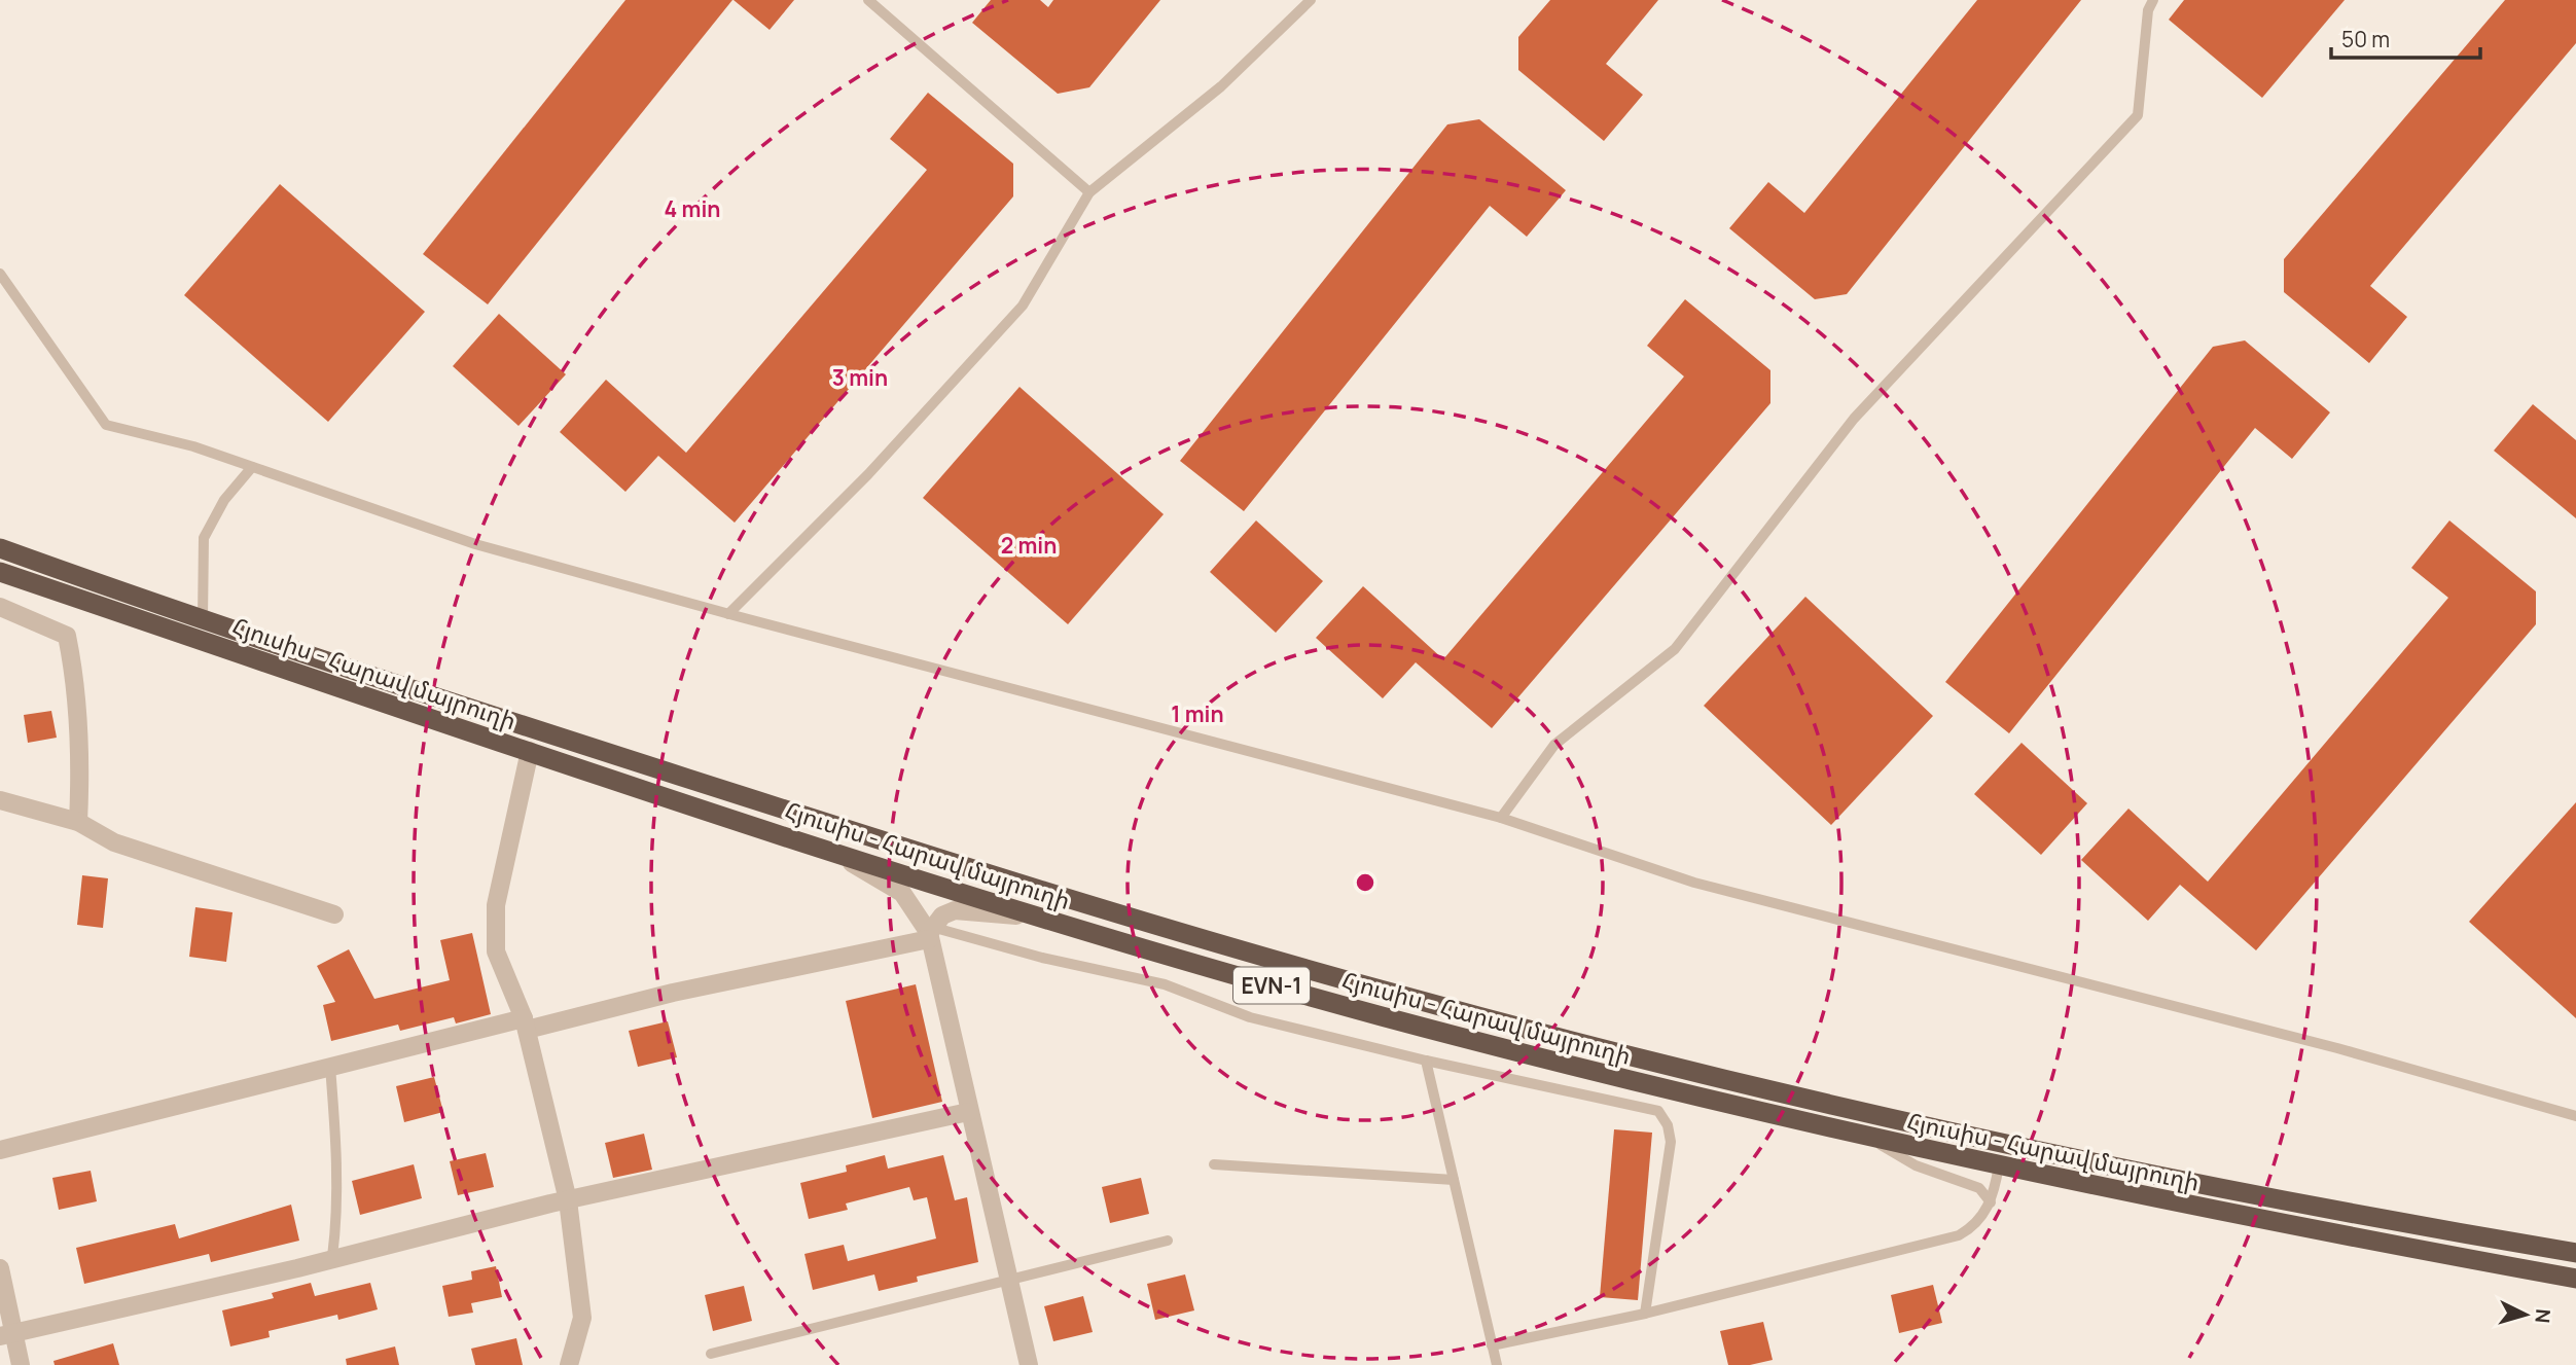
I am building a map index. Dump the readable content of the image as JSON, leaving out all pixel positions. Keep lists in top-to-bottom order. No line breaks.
{"streets":{"highway":["Հյուսիս - Հարավ մայրուղի","EVN-1"]},"scale_bar":"50 m","north":"right","rings":["4 min","3 min","2 min","1 min"]}
